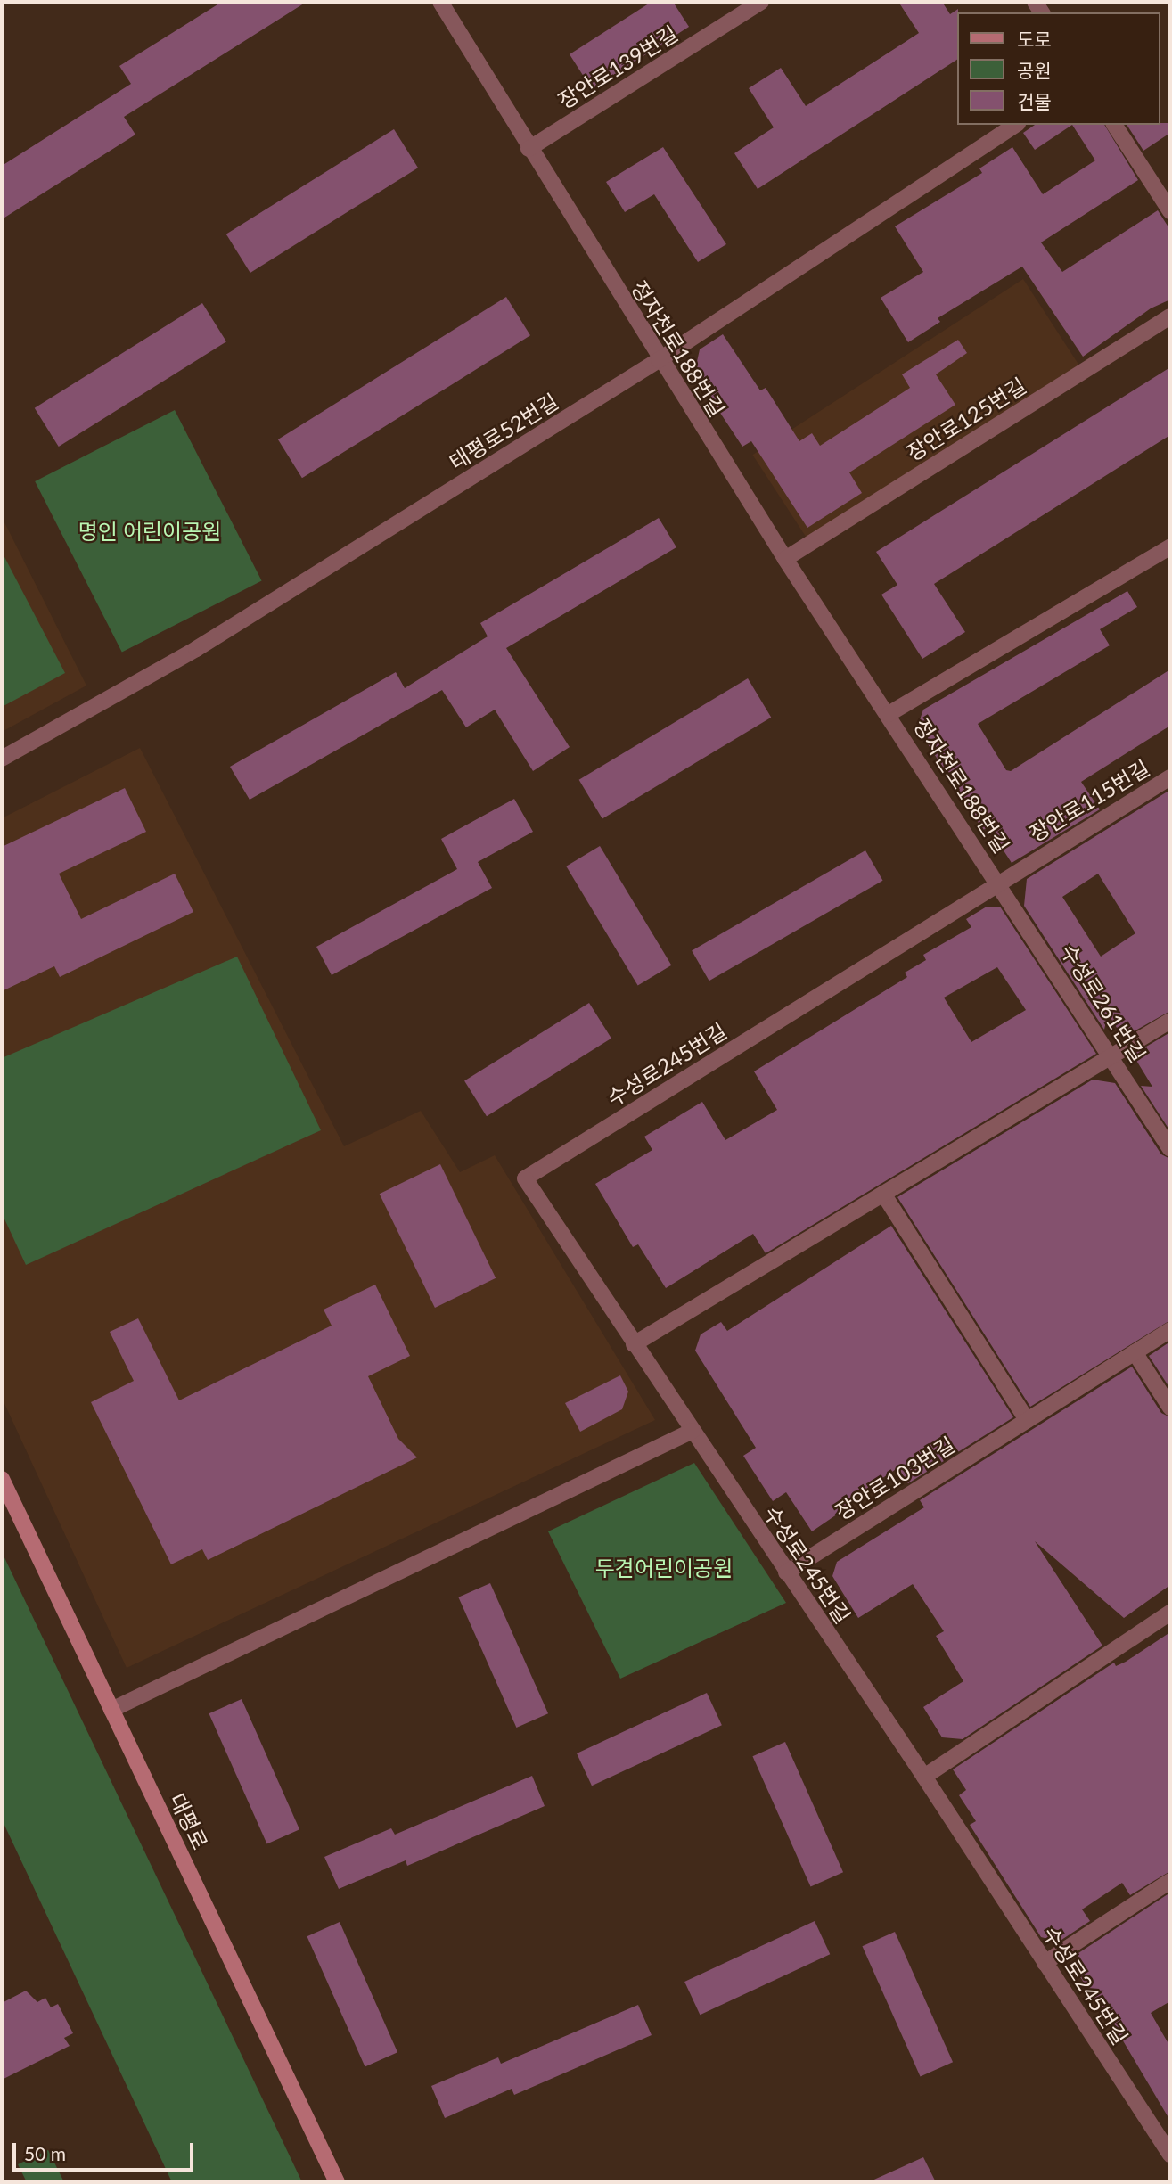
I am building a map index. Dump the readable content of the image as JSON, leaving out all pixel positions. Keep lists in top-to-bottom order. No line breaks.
{"streets":{"street":["장안로139번길","정자천로188번길","장안로125번길","태평로52번길","장안로115번길","수성로261번길","수성로245번길","장안로103번길","대평로"]},"crossings":[["장안로139번길","정자천로188번길"],["정자천로188번길","장안로125번길"],["정자천로188번길","태평로52번길"],["정자천로188번길","장안로115번길"],["정자천로188번길","수성로261번길"],["정자천로188번길","수성로245번길"],["장안로115번길","수성로261번길"],["장안로115번길","수성로245번길"],["수성로261번길","수성로245번길"],["수성로245번길","장안로103번길"]],"parks":["명인 어린이공원","두견어린이공원"],"legend":["도로","공원","건물"],"scale_bar":"50 m"}
